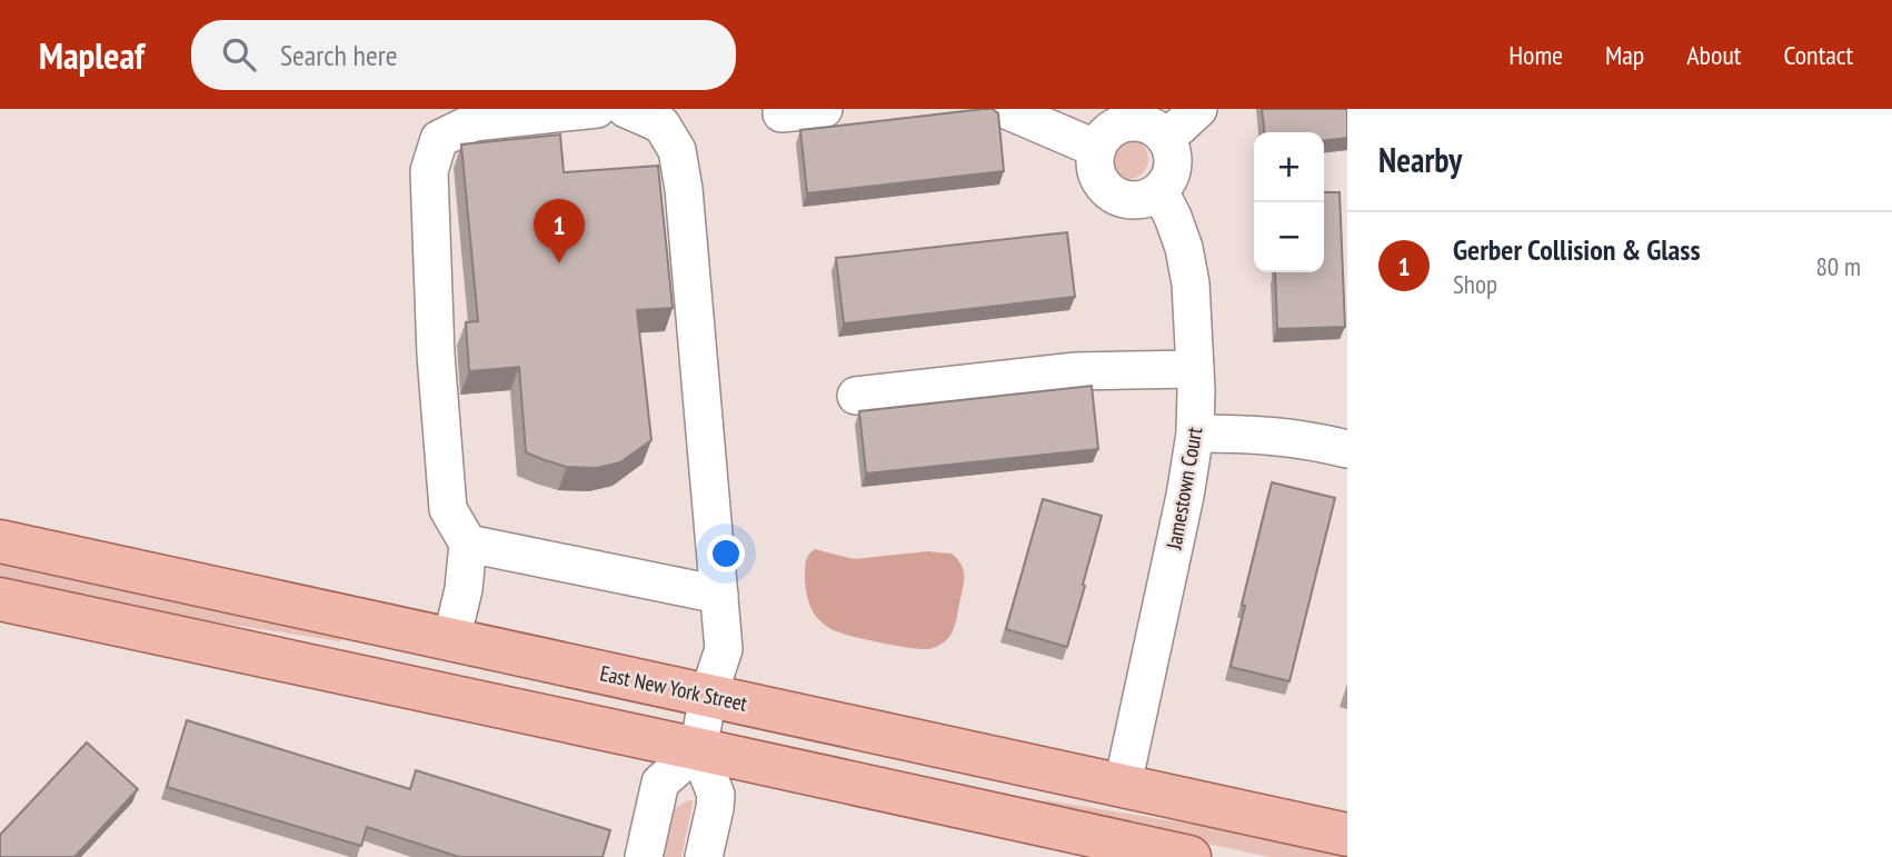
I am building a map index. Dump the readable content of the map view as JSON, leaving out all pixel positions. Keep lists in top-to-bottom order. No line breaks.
{"streets":{"main road":["East New York Street"],"street":["Jamestown Court"]},"crossings":[["Jamestown Court","East New York Street"]],"page":{"header":"Mapleaf","search":"Search here","nav":["Home","Map","About","Contact"],"heading":"Nearby","map_buttons":["+","−"],"pins":"1","list":[{"mark":"1","name":"Gerber Collision & Glass","note":"Shop","value":"80 m"}]}}
